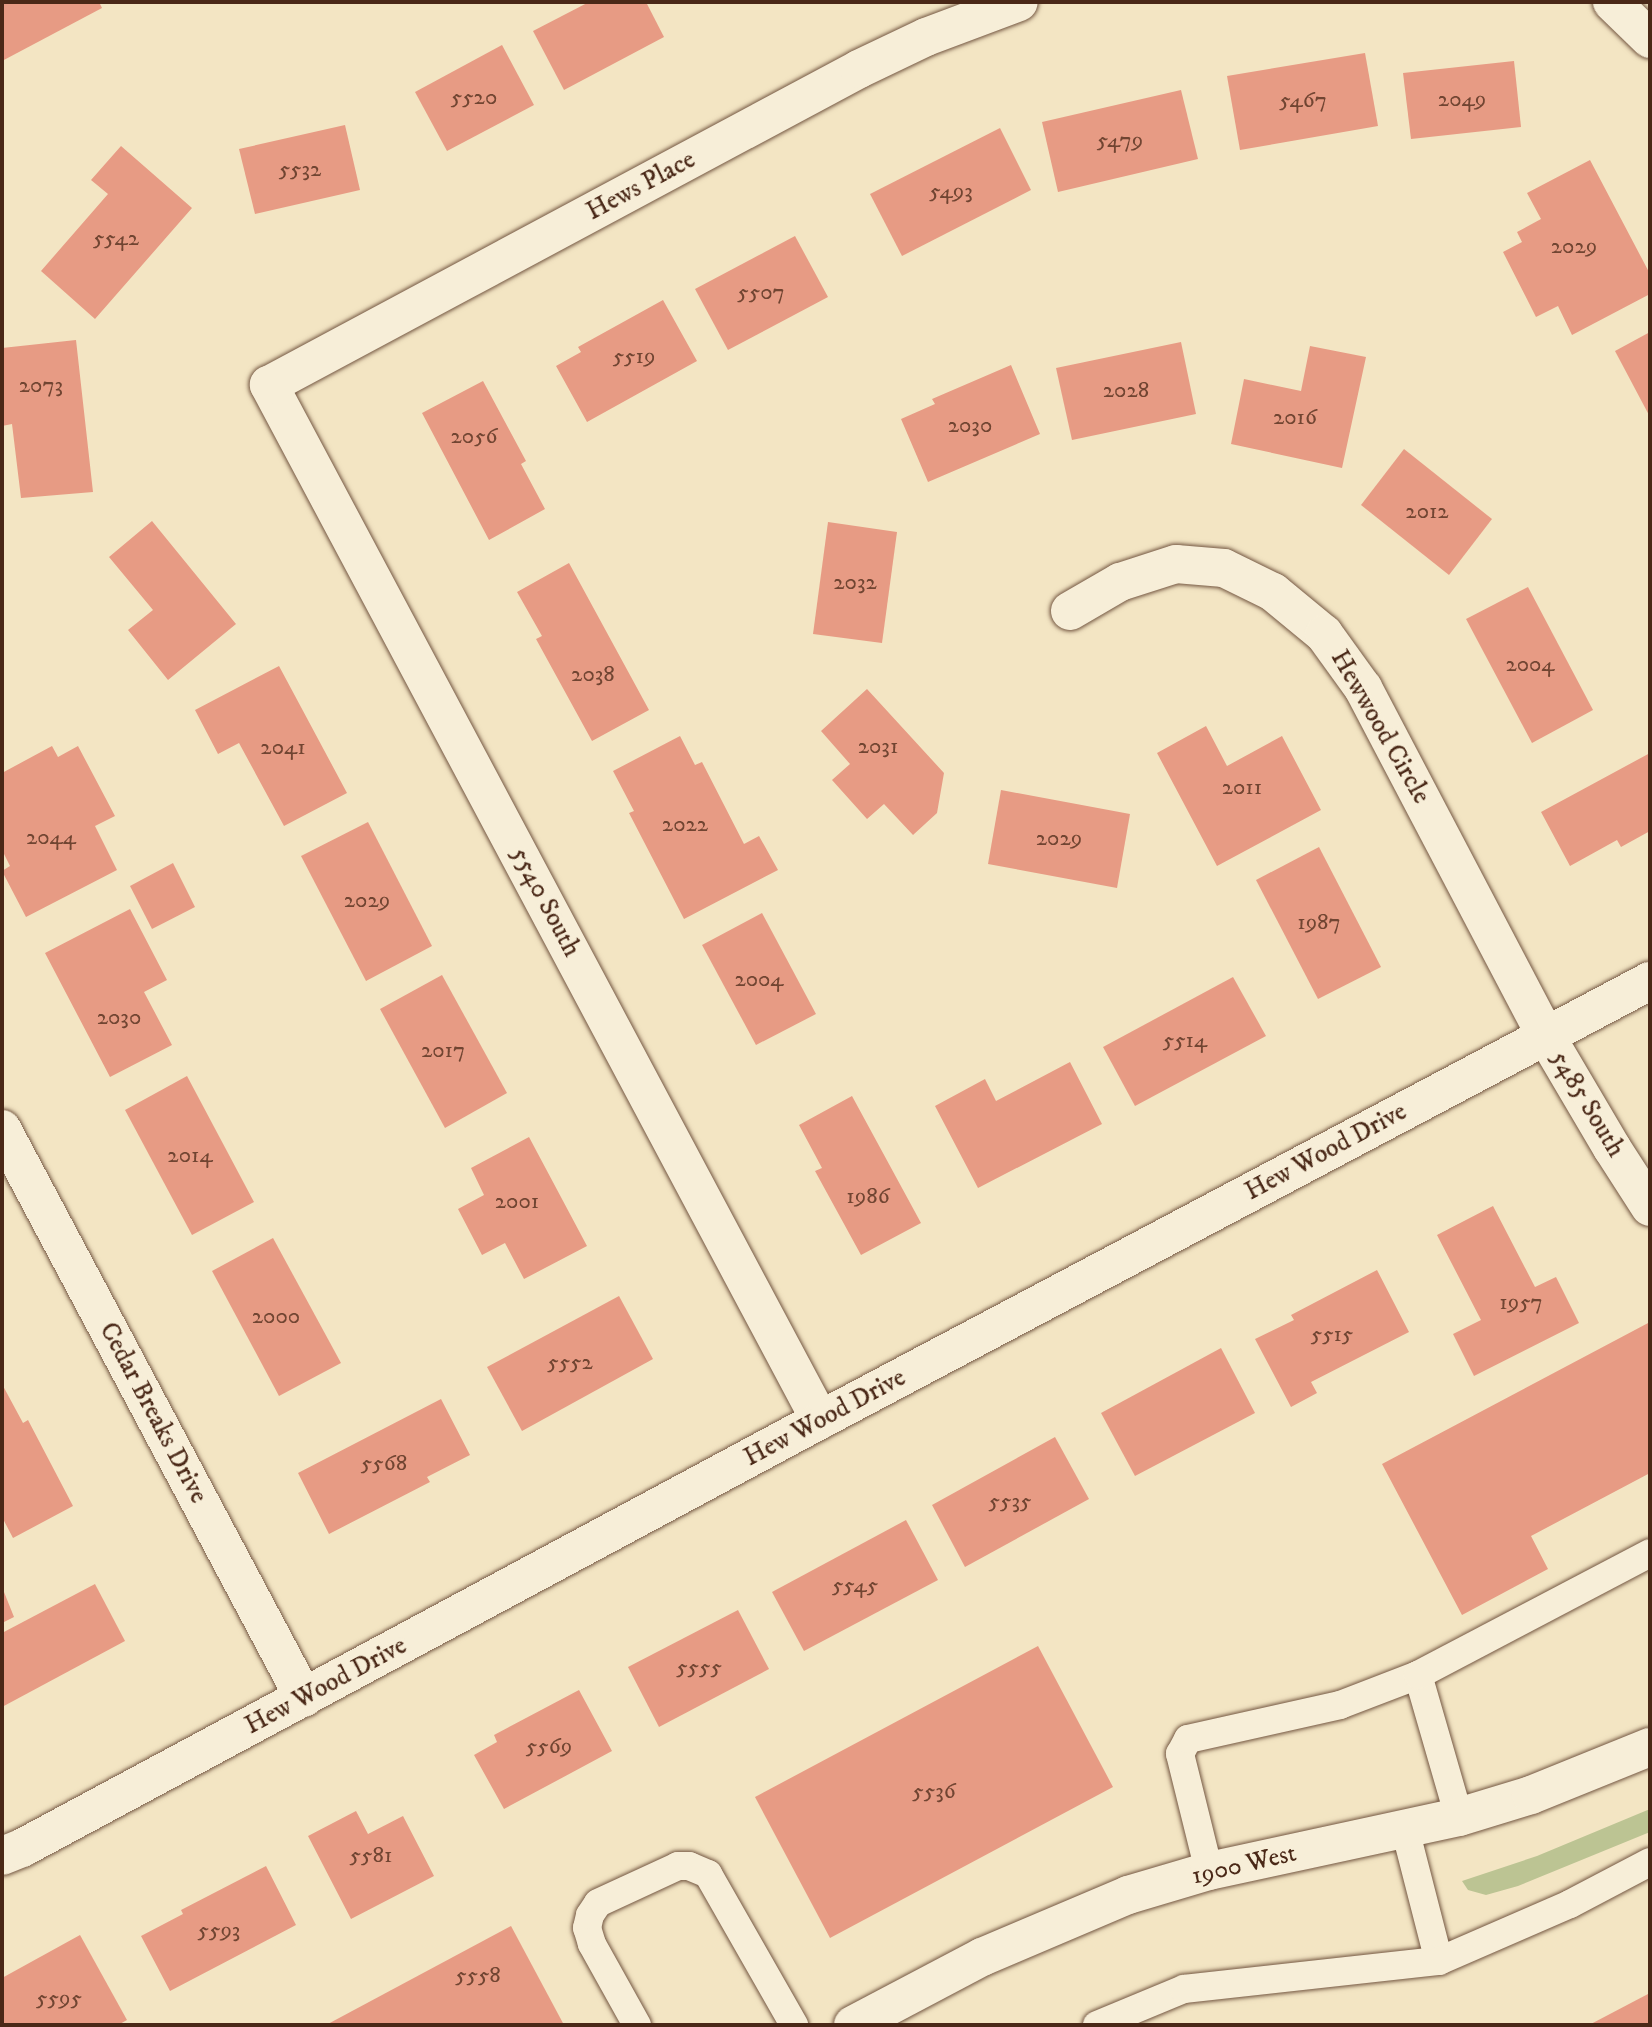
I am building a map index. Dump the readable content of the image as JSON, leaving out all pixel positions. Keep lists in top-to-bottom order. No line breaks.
{"streets":{"street":["Hews Place","Hewwood Circle","5540 South","5485 South","Hew Wood Drive","Cedar Breaks Drive","1900 West"]},"crossings":[["Hews Place","5540 South"],["Hewwood Circle","5485 South"],["Hewwood Circle","Hew Wood Drive"],["5540 South","Hew Wood Drive"],["5485 South","Hew Wood Drive"],["Hew Wood Drive","Cedar Breaks Drive"]],"house_numbers":["5520","2049","5467","5479","5532","5493","5542","2029","5507","5519","2073","2028","2016","2030","2056","2012","2032","2004","2038","2031","2041","2011","2022","2044","2029","2029","1987","2004","2030","5514","2017","2014","1986","2001","1957","2000","5515","5552","5568","5535","5545","5555","5569","5536","5581","5593","5558","5595"]}
